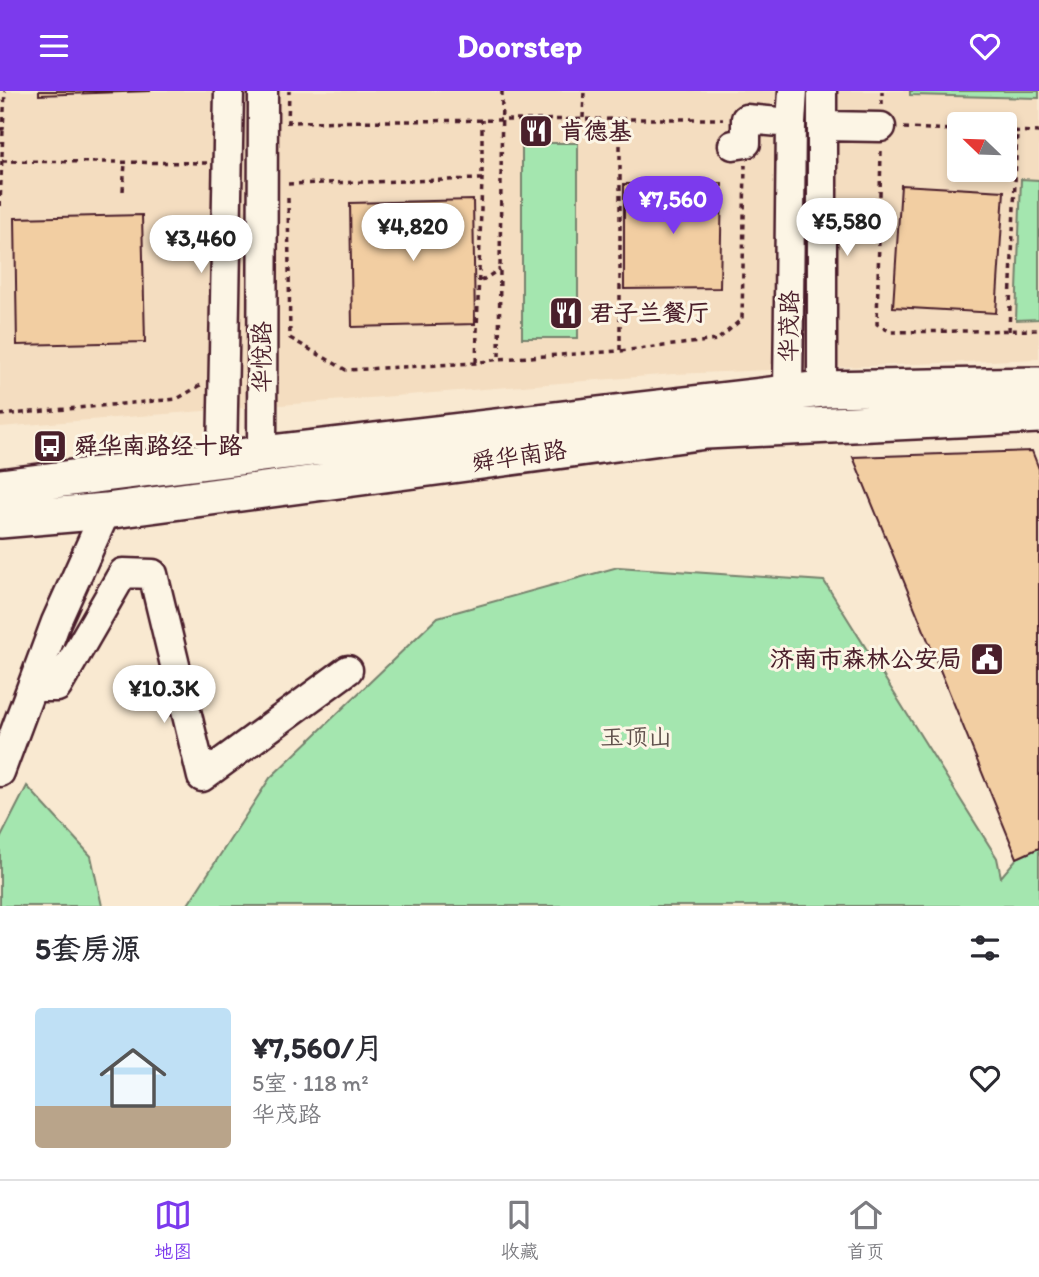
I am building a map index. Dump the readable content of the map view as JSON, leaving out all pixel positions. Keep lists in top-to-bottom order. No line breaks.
{"streets":{"main road":["舜华南路"],"street":["华茂路","华悦路"]},"crossings":[["华茂路","舜华南路"],["华悦路","舜华南路"]],"parks":["玉顶山"],"places":{"restaurant":["肯德基","君子兰餐厅"],"bus stop":["舜华南路经十路"],"public building":["济南市森林公安局"]},"north":"top left","page":{"header":"Doorstep","price":["¥7,560","¥5,580","¥4,820","¥3,460","¥10.3K"],"heading":"5套房源","list":[{"name":"¥7,560/月","note":"5室 · 118 m² · 华茂路"}],"tabs":["地图","收藏","首页"]}}
